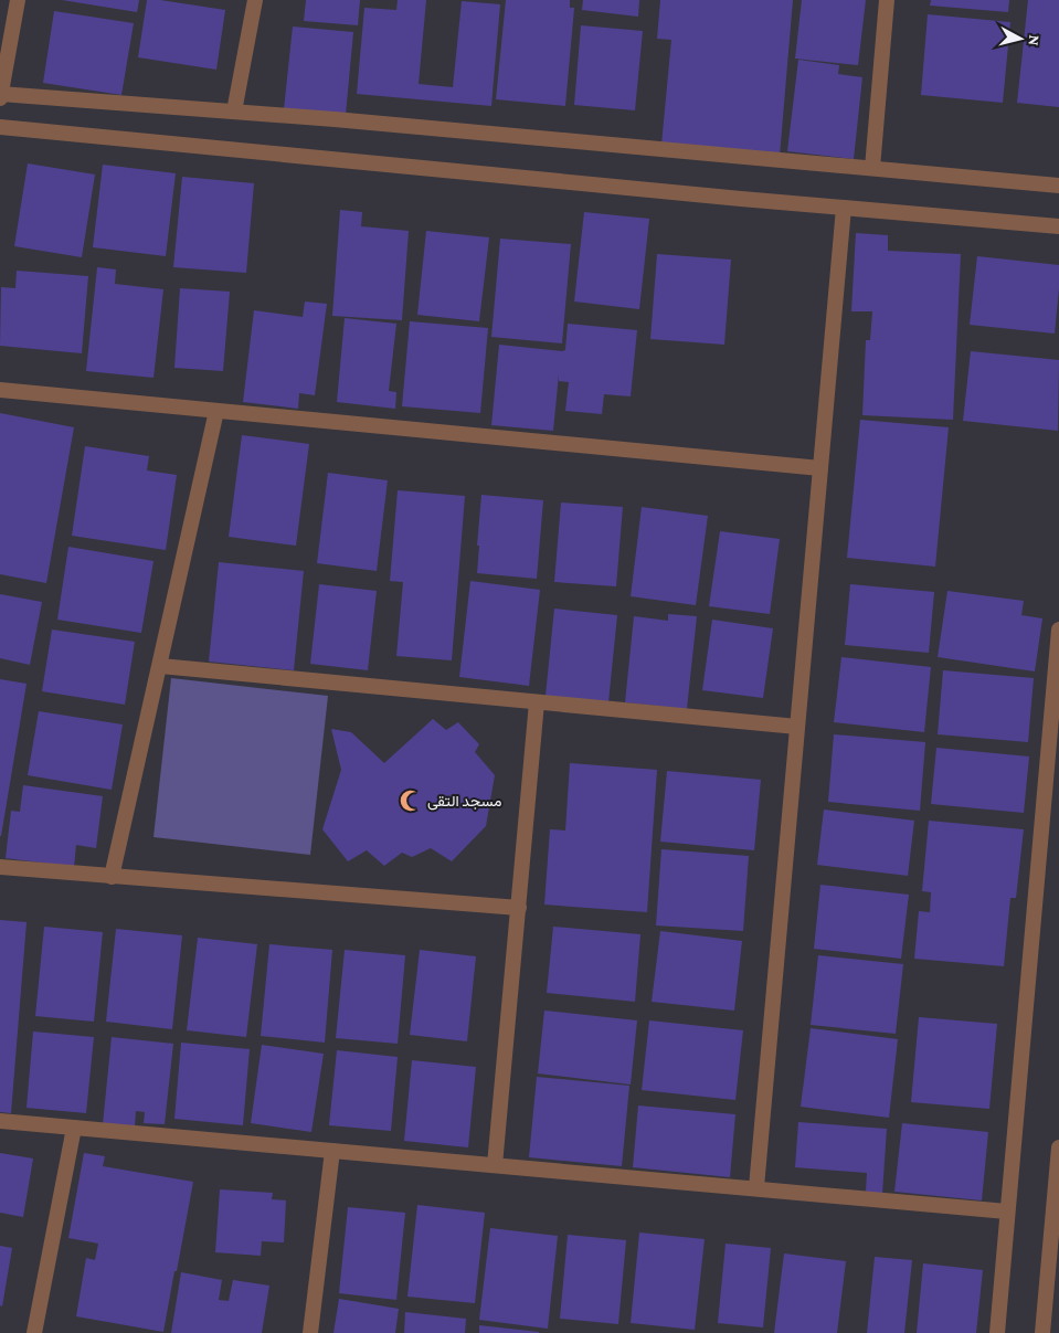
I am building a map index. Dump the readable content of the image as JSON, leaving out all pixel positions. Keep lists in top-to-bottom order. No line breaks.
{"places":{"mosque":["مسجد التقى"]},"north":"right"}
